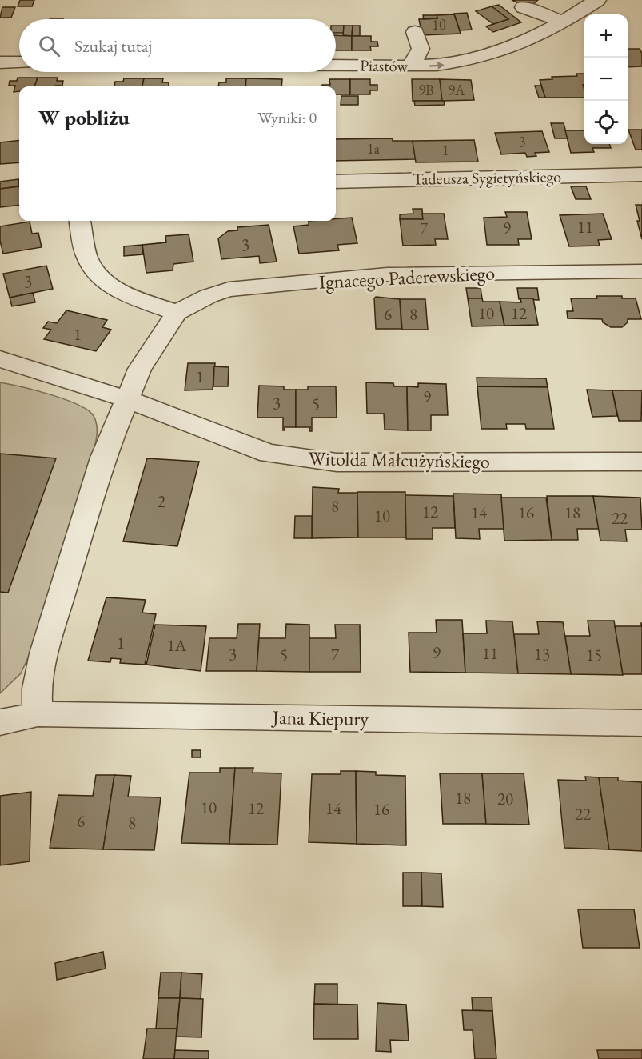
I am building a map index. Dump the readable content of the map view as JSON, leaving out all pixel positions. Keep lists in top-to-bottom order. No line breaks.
{"streets":{"street":["Piastów","Tadeusza Sygietyńskiego","Ignacego Paderewskiego","Witolda Małcużyńskiego","Jana Kiepury"]},"one_way":["Piastów"],"house_numbers":["10","9B","9A","3","1a","1","11","9","7","3","3","10","12","6","8","1","1","9","3","5","2","8","12","14","16","18","10","22","1","1A","9","11","3","13","5","7","15","18","20","10","12","14","16","22","6","8"],"page":{"map_buttons":["+","−"],"search":"Szukaj tutaj","heading":["W pobliżu","Wyniki: 0"]}}
